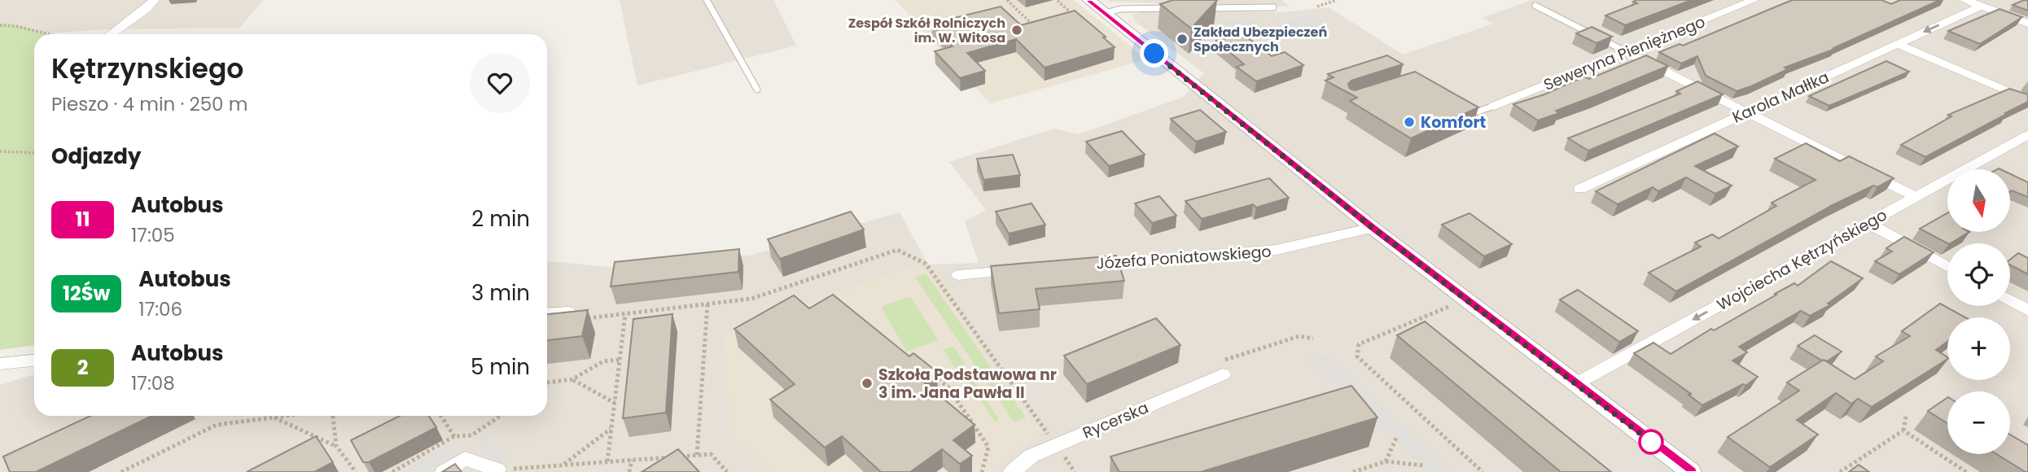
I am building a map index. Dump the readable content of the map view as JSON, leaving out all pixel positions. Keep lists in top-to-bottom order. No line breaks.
{"streets":{"street":["Seweryna Pieniężnego","Karola Małłka","Józefa Poniatowskiego","Wojciecha Kętrzyńskiego","Rycerska"]},"one_way":["Wojciecha Kętrzyńskiego"],"places":["Zespół Szkół Rolniczych im. W. Witosa","Zakład Ubezpieczeń Społecznych","Komfort","Szkoła Podstawowa nr 3 im. Jana Pawła II"],"lines":["bus line 11"],"north":"bottom","page":{"heading":[["Kętrzynskiego","Pieszo · 4 min · 250 m"],"Odjazdy"],"map_buttons":["+","−"],"list":[{"mark":"11","name":"Autobus","note":"17:05","value":"2 min"},{"mark":"12Św","name":"Autobus","note":"17:06","value":"3 min"},{"mark":"2","name":"Autobus","note":"17:08","value":"5 min"}]}}
